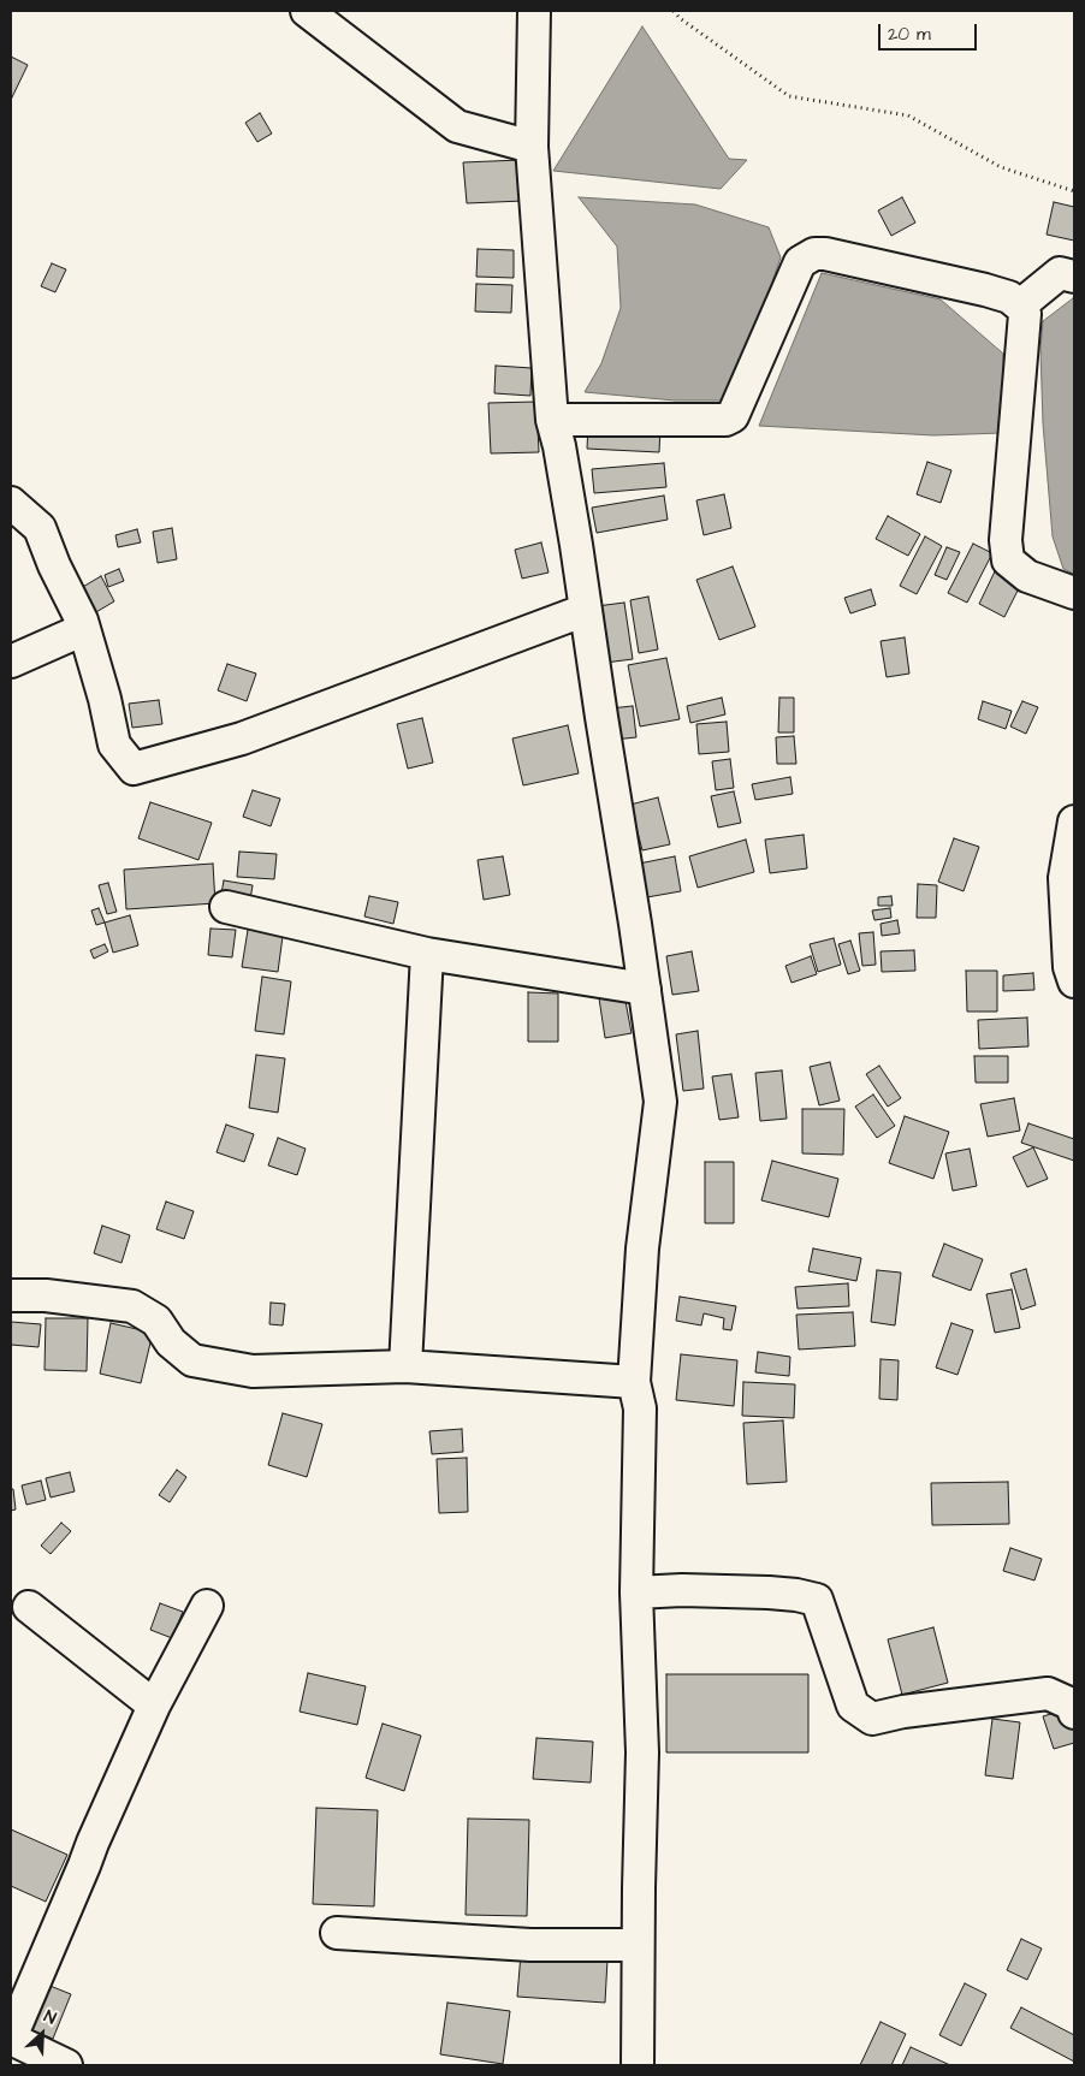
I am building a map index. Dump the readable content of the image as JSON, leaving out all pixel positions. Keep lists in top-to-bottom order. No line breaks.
{"scale_bar":"20 m","north":"top right"}
